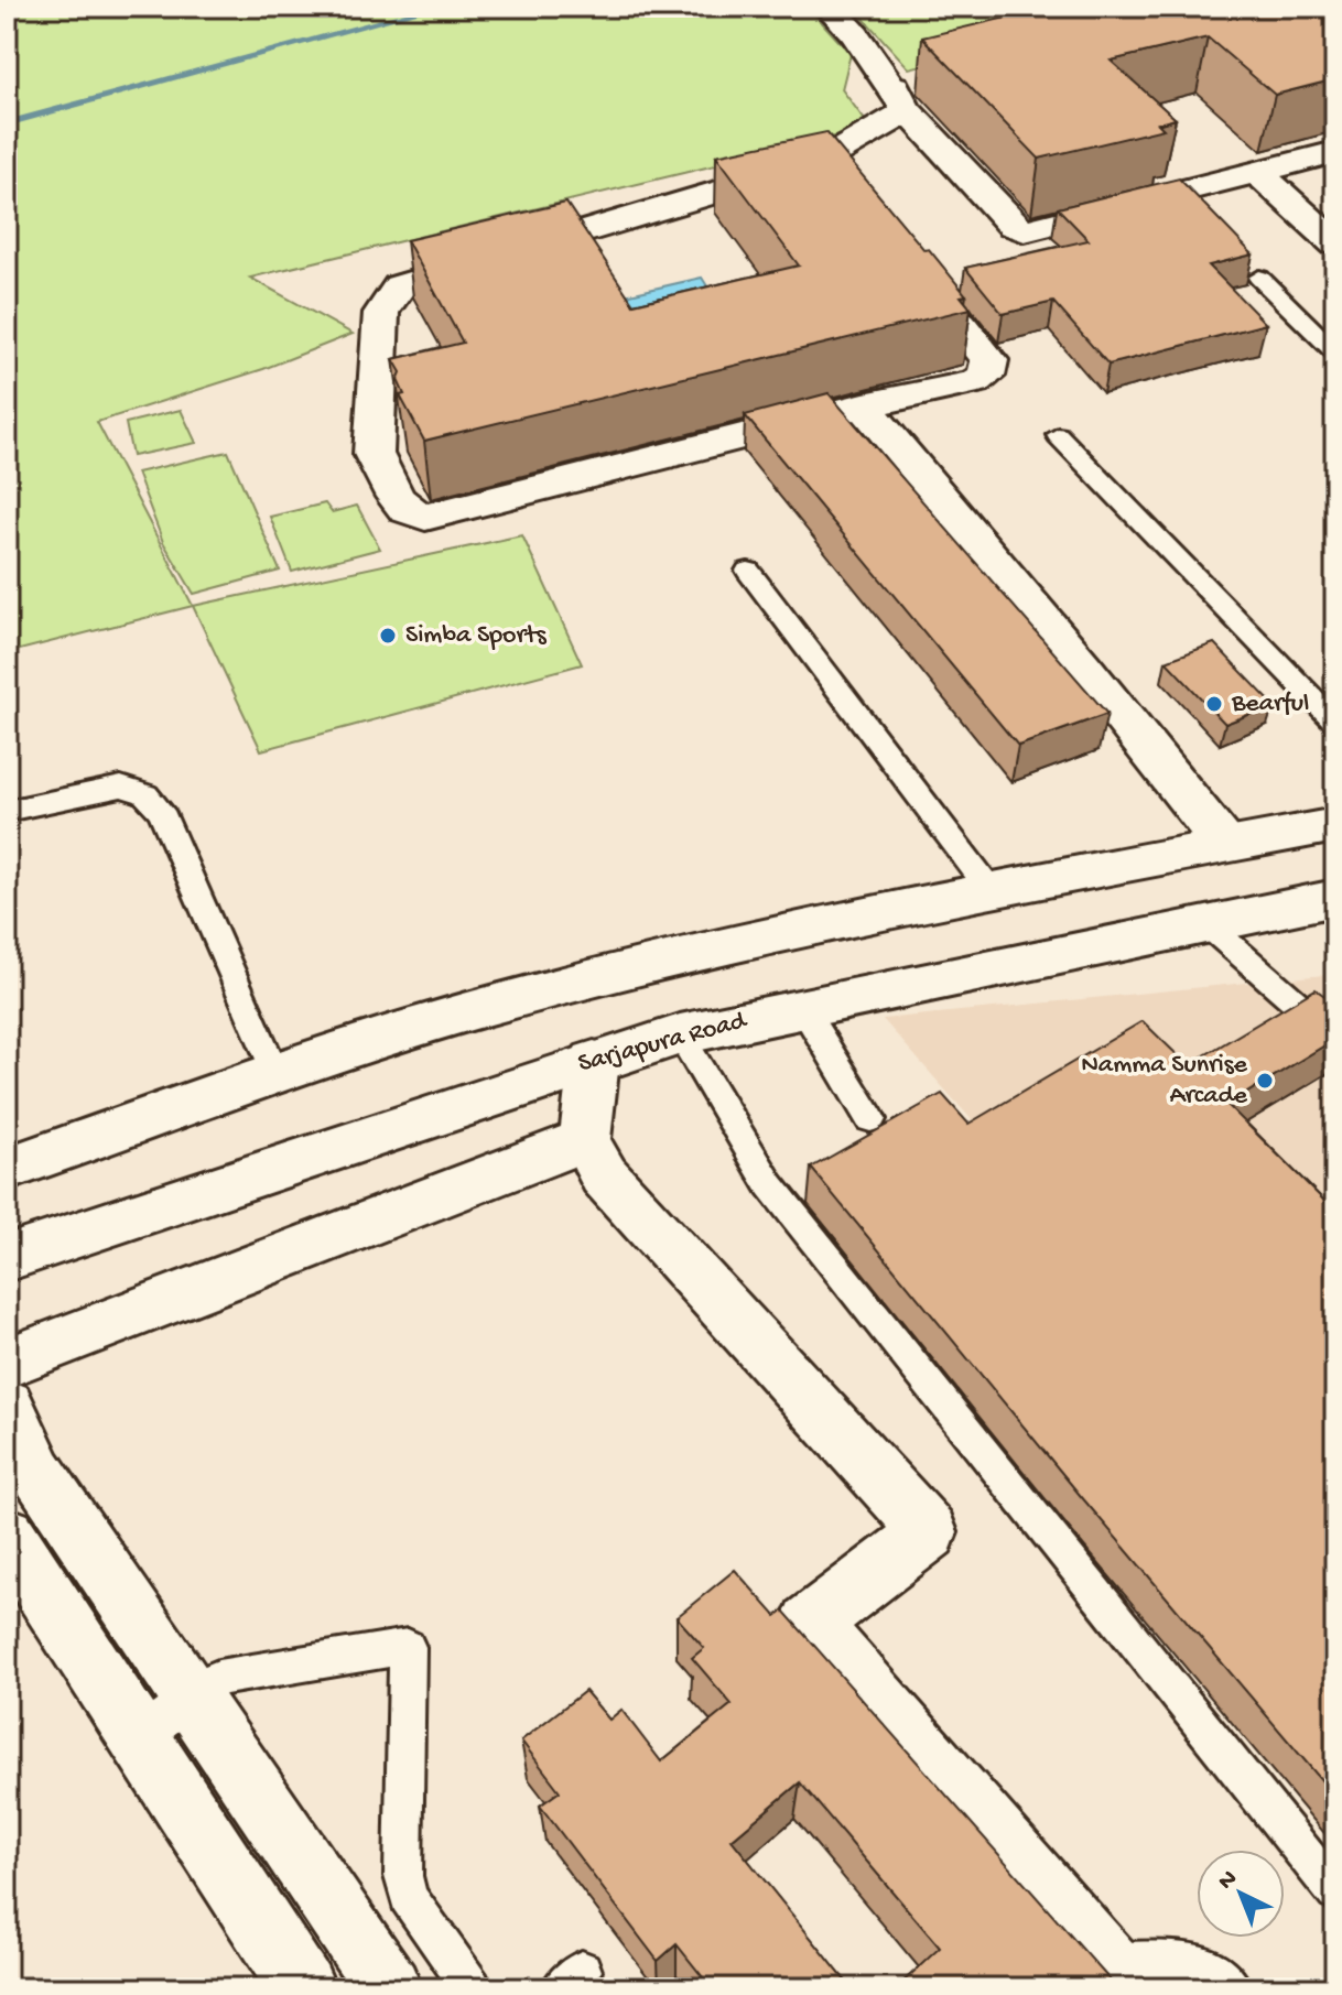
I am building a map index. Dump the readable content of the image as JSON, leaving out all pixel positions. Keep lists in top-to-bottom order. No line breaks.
{"streets":{"street":["Sarjapura Road"]},"places":["Simba Sports","Bearful","Namma Sunrise Arcade"],"north":"top left"}
